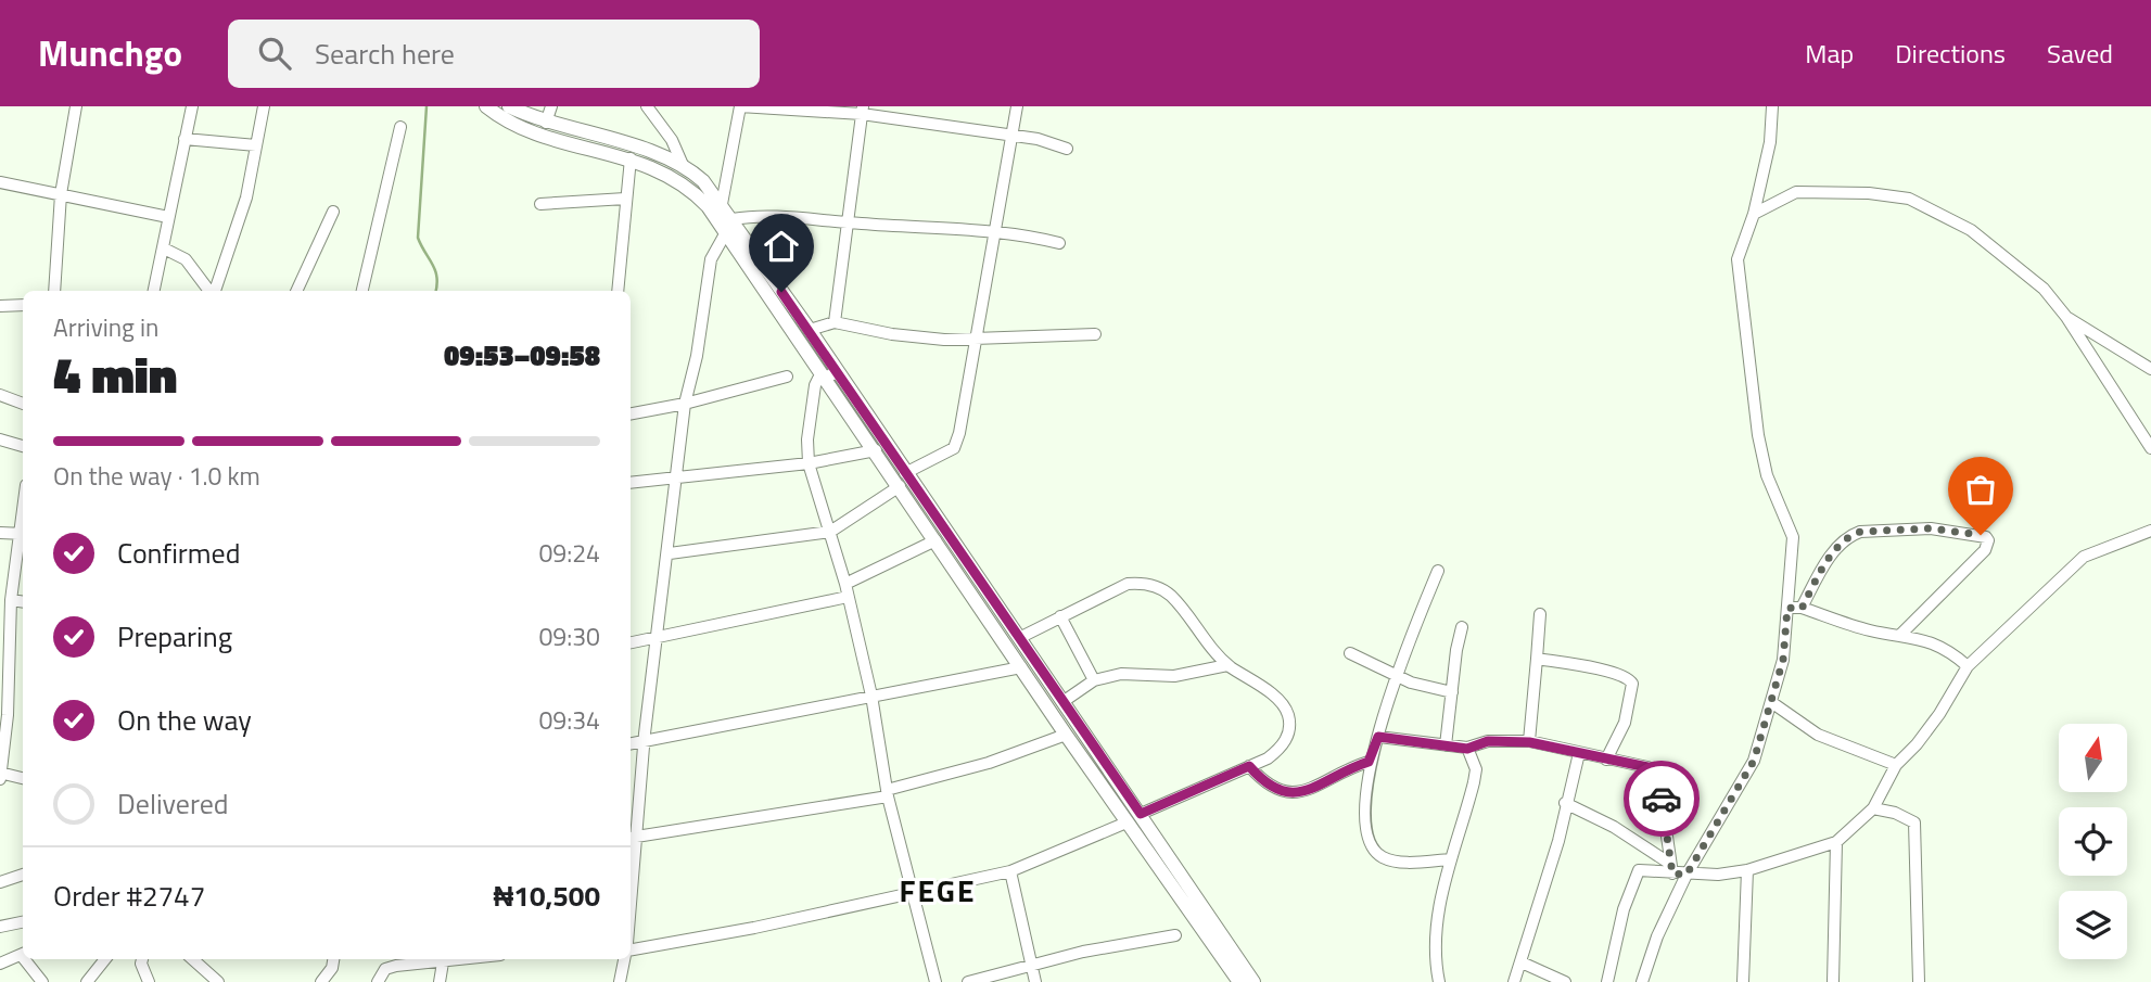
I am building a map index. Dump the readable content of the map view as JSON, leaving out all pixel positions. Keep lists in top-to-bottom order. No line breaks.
{"districts":["FEGE"],"north":"top","page":{"header":"Munchgo","search":"Search here","nav":["Map","Directions","Saved"],"heading":["4 min","Arriving in","09:53–09:58"],"panel":["Order #2747","₦10,500"],"bar":"On the way · 1.0 km","list":[["Confirmed","09:24"],["Preparing","09:30"],["On the way","09:34"],"Delivered"]}}
